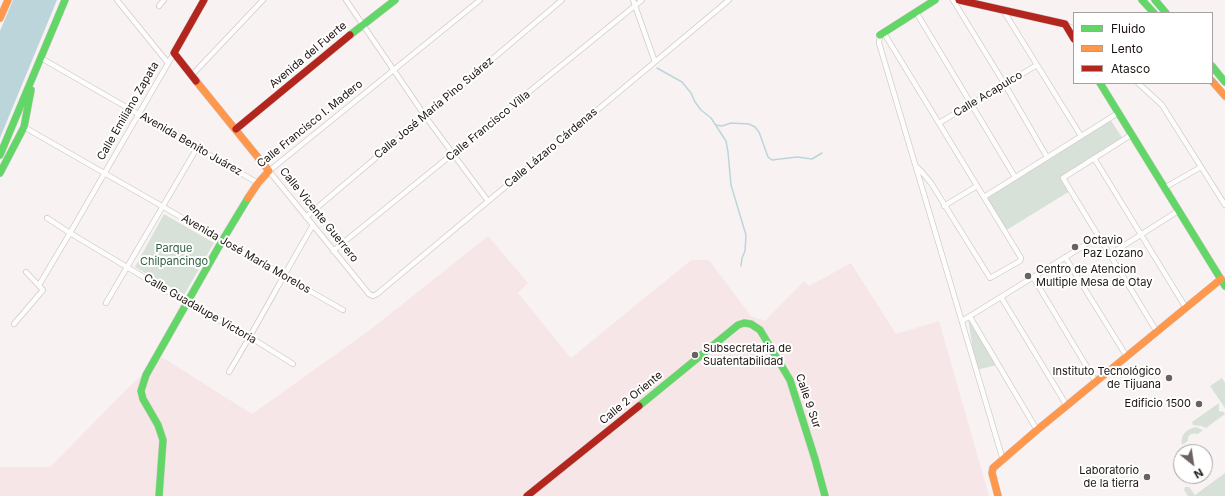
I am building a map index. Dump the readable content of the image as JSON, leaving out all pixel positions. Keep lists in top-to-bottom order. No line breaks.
{"streets":{"main road":["Avenida del Fuerte","Calle Emiliano Zapata","Calle Francisco I. Madero","Calle Vicente Guerrero","Calle 2 Oriente","Calle 9 Sur"],"street":["Calle Acapulco","Calle José María Pino Suárez","Calle Francisco Villa","Avenida Benito Juárez","Calle Lázaro Cárdenas","Avenida José María Morelos","Calle Guadalupe Victoria"]},"crossings":[["Avenida del Fuerte","Calle Vicente Guerrero"],["Calle José María Pino Suárez","Calle Vicente Guerrero"],["Calle Emiliano Zapata","Avenida Benito Juárez"],["Calle Emiliano Zapata","Calle Vicente Guerrero"],["Calle Emiliano Zapata","Avenida José María Morelos"],["Calle Emiliano Zapata","Calle Guadalupe Victoria"],["Calle Francisco I. Madero","Avenida Benito Juárez"],["Calle Francisco I. Madero","Calle Vicente Guerrero"],["Calle Francisco I. Madero","Avenida José María Morelos"],["Calle Francisco I. Madero","Calle Guadalupe Victoria"],["Calle Francisco Villa","Calle Vicente Guerrero"],["Calle Lázaro Cárdenas","Calle Vicente Guerrero"],["Calle 2 Oriente","Calle 9 Sur"]],"parks":["Parque Chilpancingo"],"places":["Octavio Paz Lozano","Centro de Atencion Multiple Mesa de Otay","Subsecretaria de Suatentabilidad","Instituto Tecnológico de Tijuana","Edificio 1500","Laboratorio de la tierra"],"legend":["Fluido","Lento","Atasco"],"north":"bottom right"}
